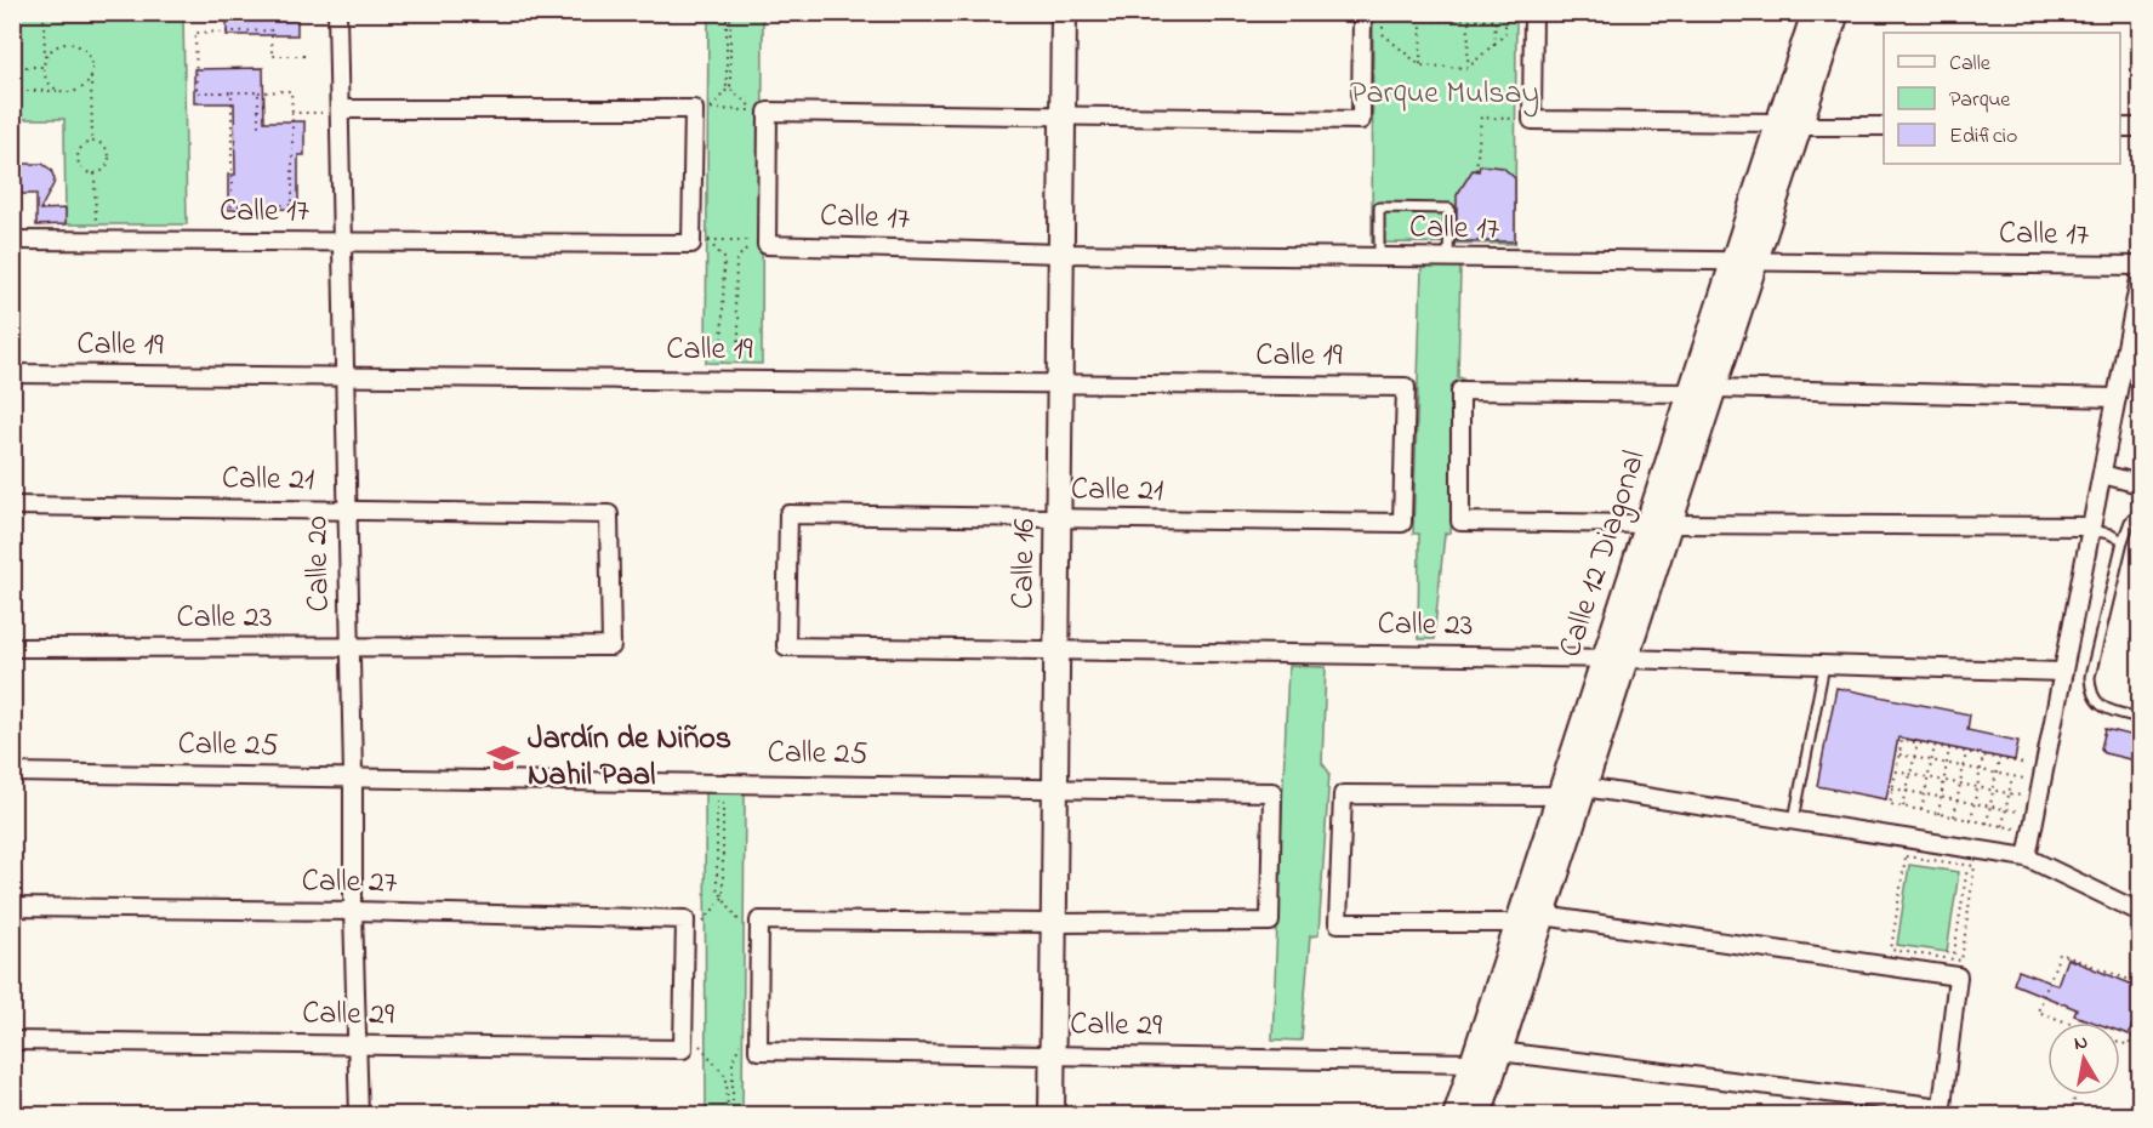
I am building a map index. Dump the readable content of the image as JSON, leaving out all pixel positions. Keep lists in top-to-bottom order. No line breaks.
{"streets":{"street":["Calle 17","Calle 19","Calle 21","Calle 12 Diagonal","Calle 20","Calle 16","Calle 23","Calle 25","Calle 27","Calle 29"]},"crossings":[["Calle 17","Calle 12 Diagonal"],["Calle 17","Calle 20"],["Calle 17","Calle 16"],["Calle 19","Calle 21"],["Calle 19","Calle 20"],["Calle 19","Calle 16"],["Calle 21","Calle 20"],["Calle 21","Calle 16"],["Calle 21","Calle 23"],["Calle 12 Diagonal","Calle 23"],["Calle 12 Diagonal","Calle 29"],["Calle 20","Calle 23"],["Calle 20","Calle 25"],["Calle 20","Calle 27"],["Calle 20","Calle 29"],["Calle 16","Calle 23"],["Calle 16","Calle 25"],["Calle 16","Calle 29"],["Calle 25","Calle 29"]],"parks":["Parque Mulsay"],"places":{"school or university":["Jardín de Niños Nahil Paal"]},"legend":["Calle","Parque","Edificio"],"north":"top"}
